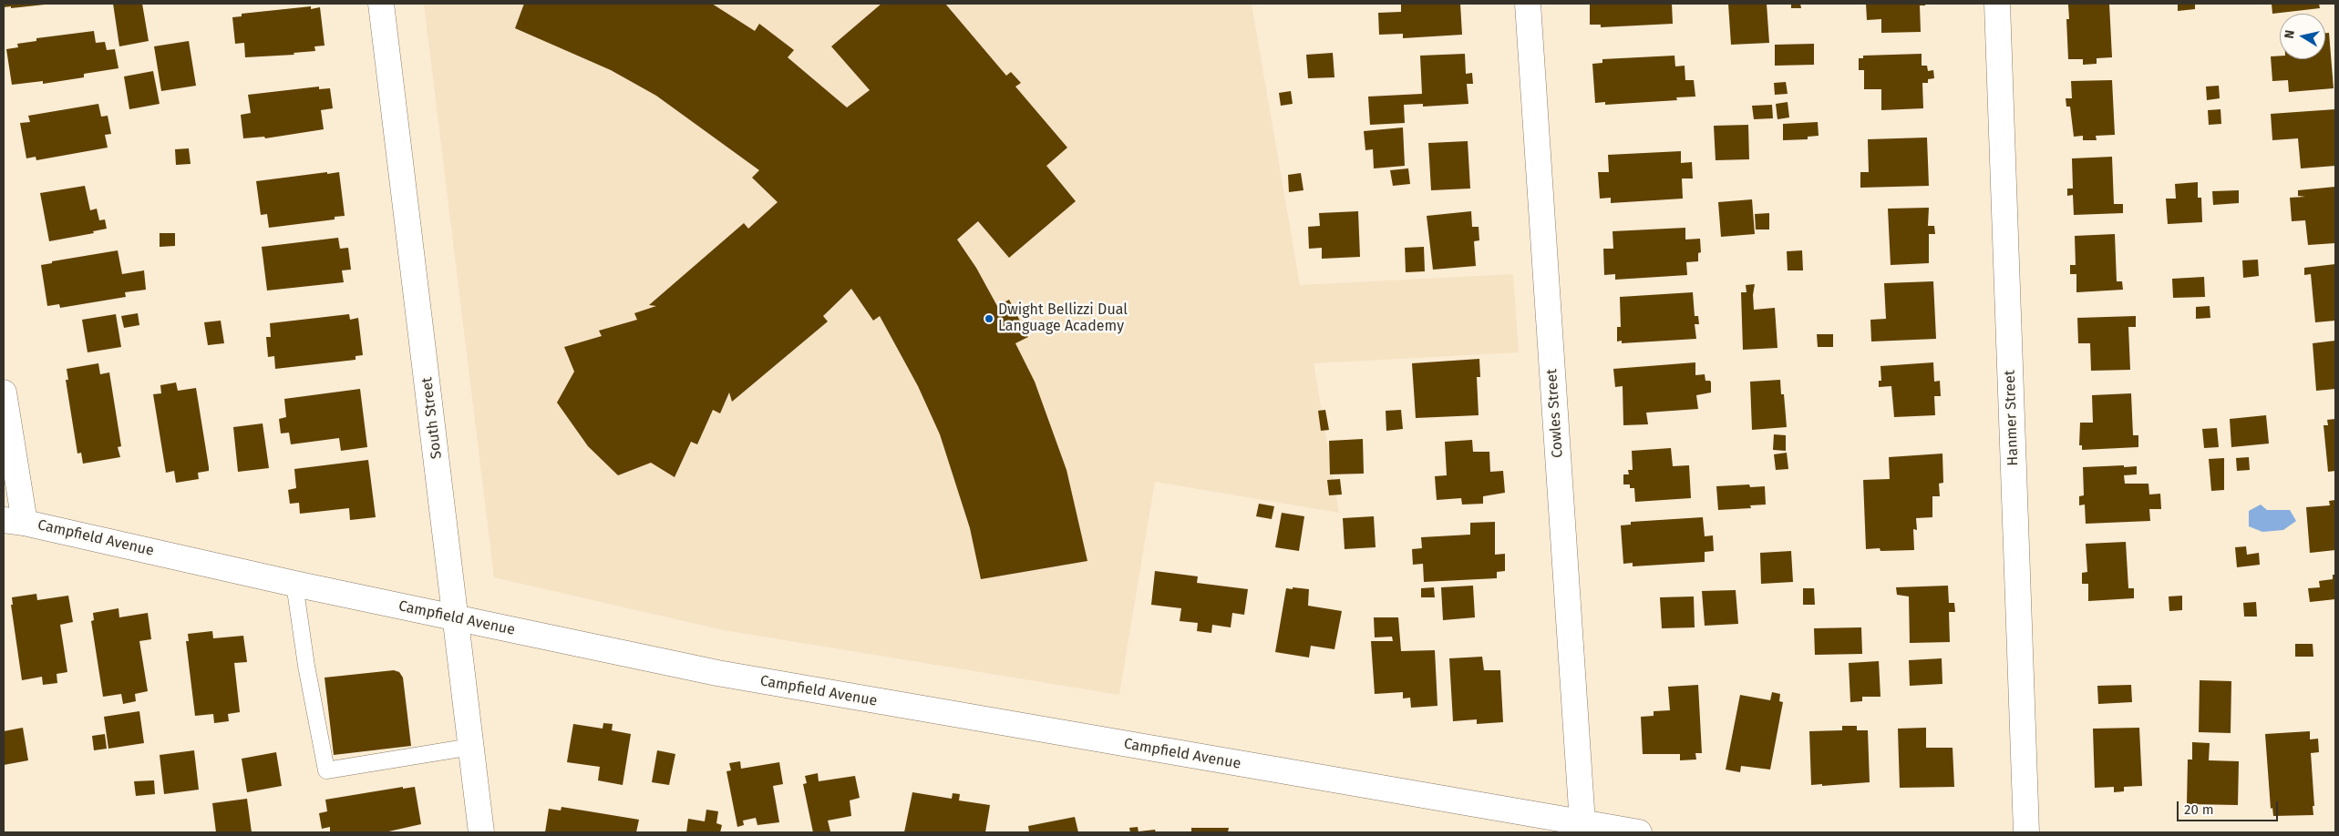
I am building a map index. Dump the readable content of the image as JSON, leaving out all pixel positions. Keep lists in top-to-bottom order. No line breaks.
{"streets":{"street":["Cowles Street","South Street","Hanmer Street","Campfield Avenue"]},"crossings":[["Cowles Street","Campfield Avenue"],["South Street","Campfield Avenue"]],"places":["Dwight Bellizzi Dual Language Academy"],"scale_bar":"20 m","north":"left"}
